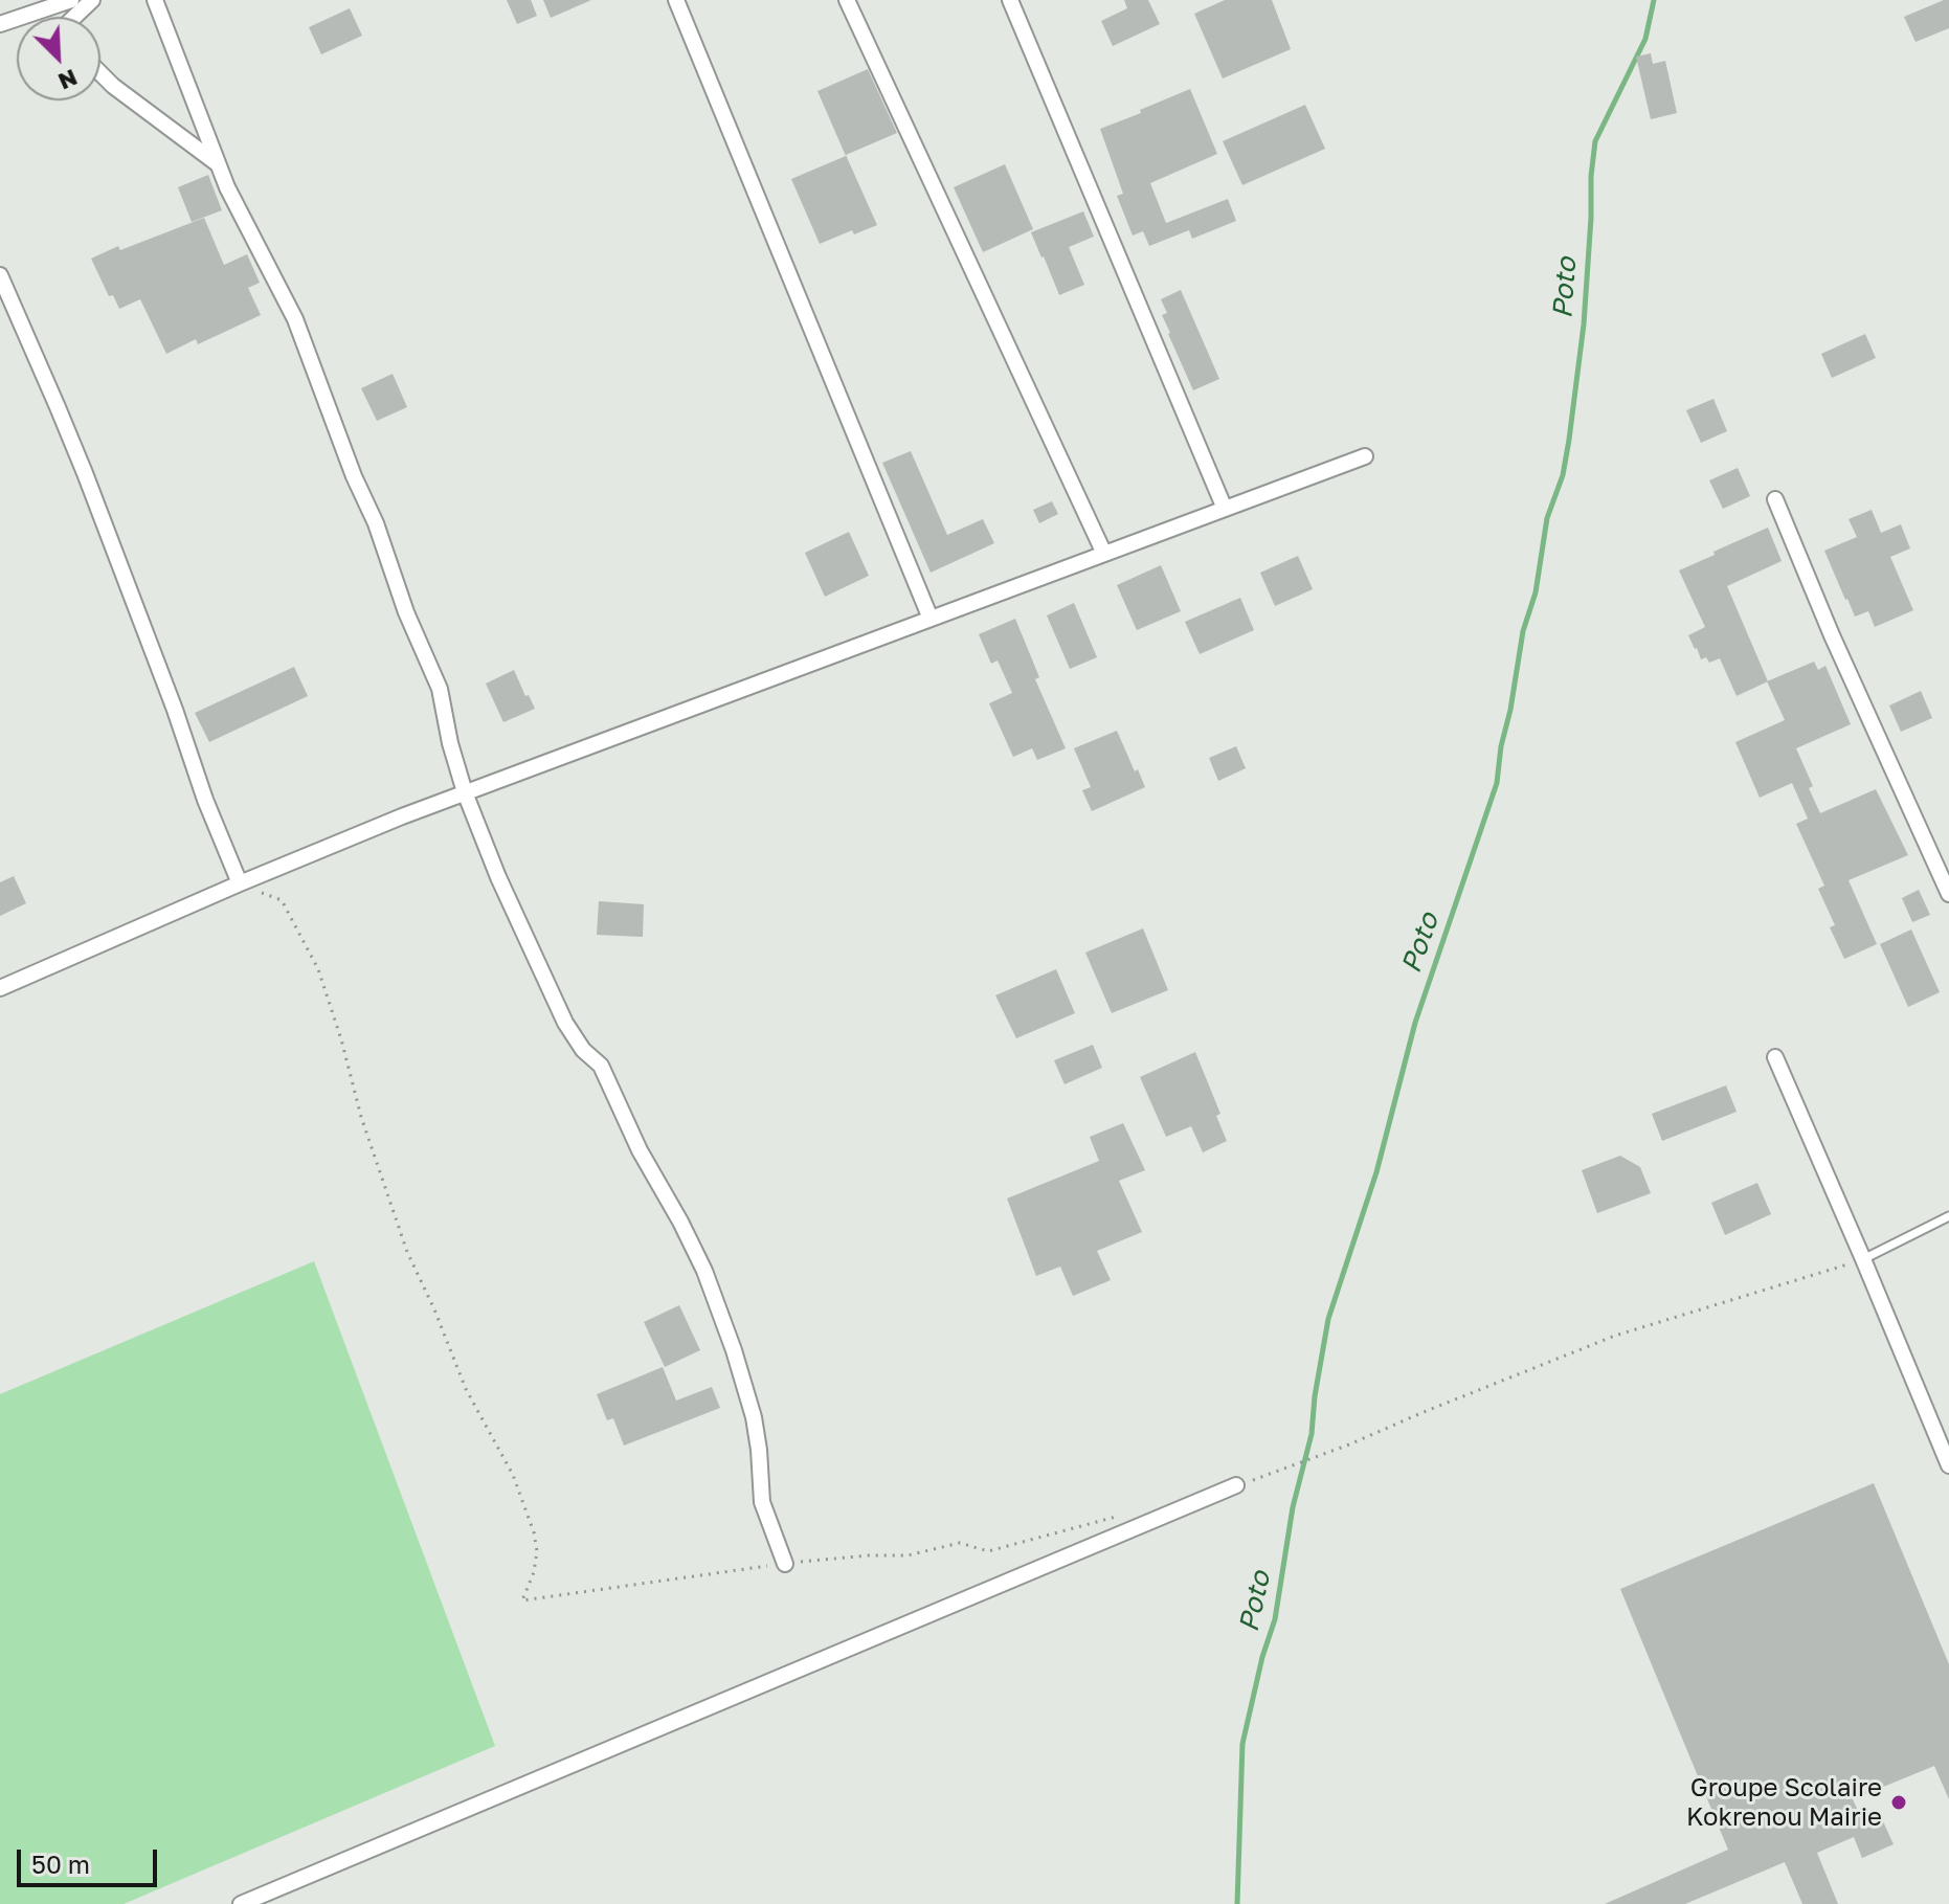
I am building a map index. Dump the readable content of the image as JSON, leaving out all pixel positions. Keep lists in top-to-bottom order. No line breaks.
{"water":["Poto"],"places":["Groupe Scolaire Kokrenou Mairie"],"scale_bar":"50 m","north":"bottom right"}
